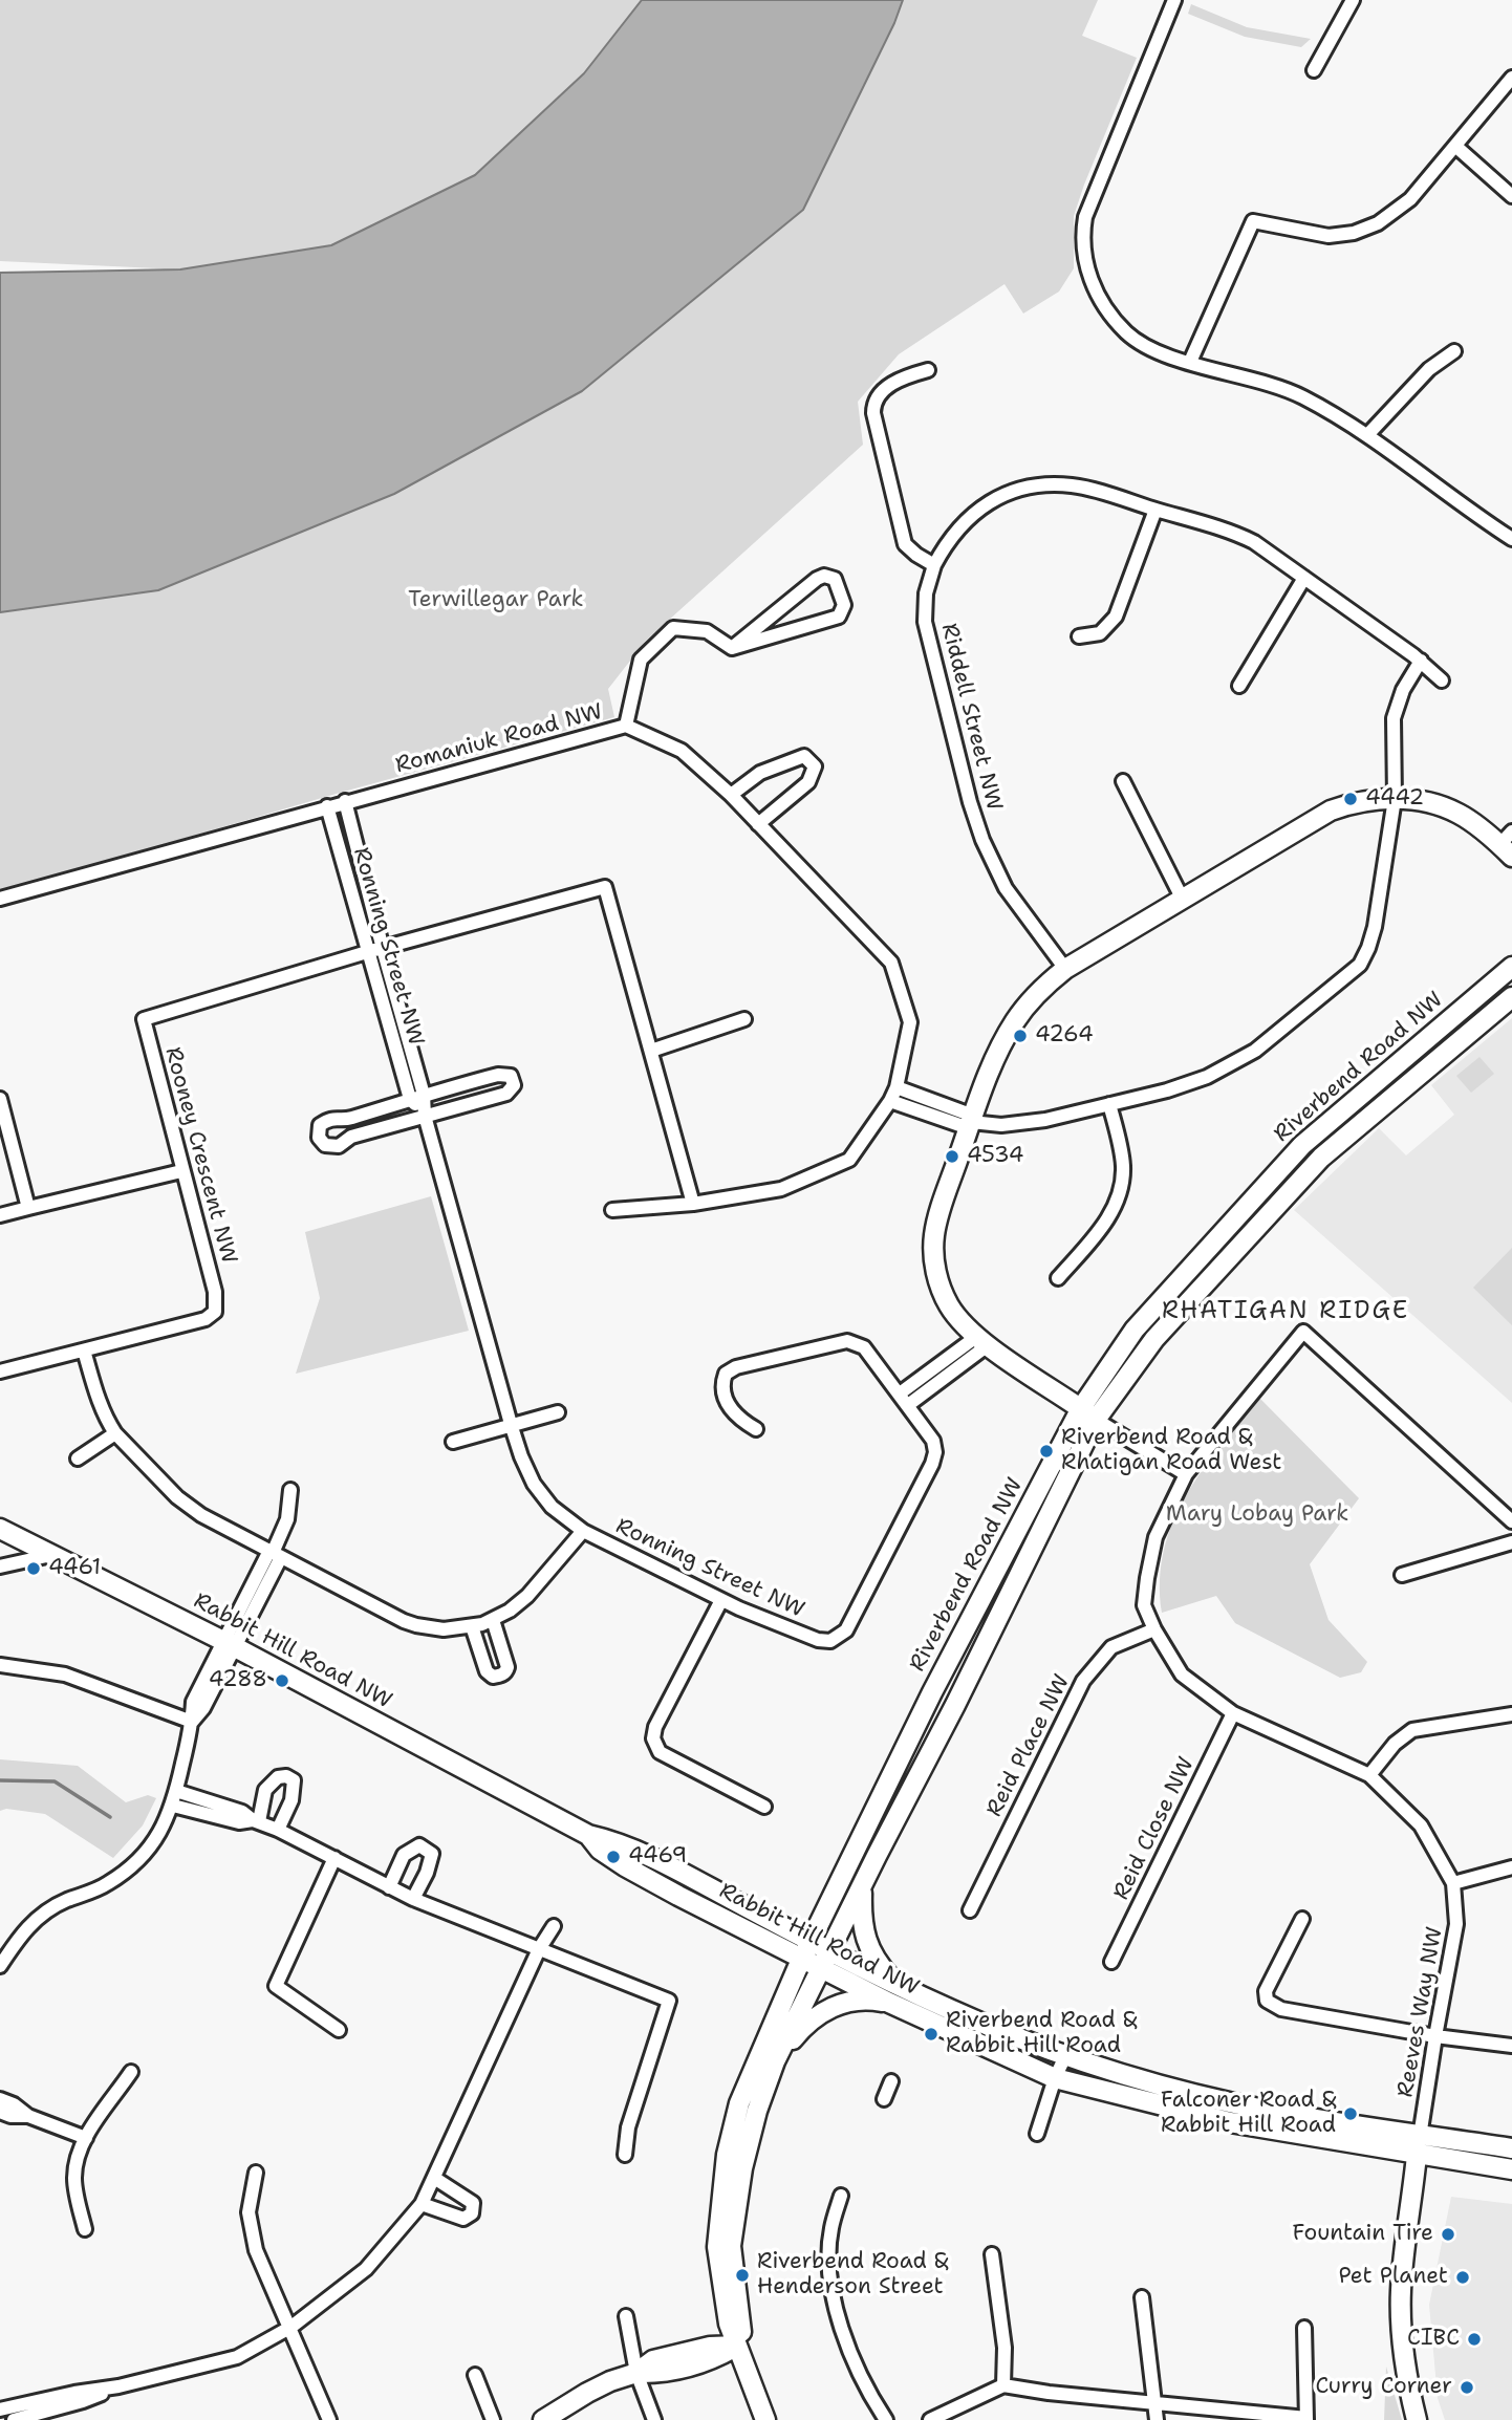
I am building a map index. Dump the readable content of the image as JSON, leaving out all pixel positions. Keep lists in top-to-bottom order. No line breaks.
{"streets":{"main road":["Riverbend Road NW","Rabbit Hill Road NW"],"street":["Riddell Street NW","Romaniuk Road NW","Ronning Street NW","Rooney Crescent NW","Reid Place NW","Reid Close NW","Reeves Way NW"]},"crossings":[["Romaniuk Road NW","Ronning Street NW"],["Ronning Street NW","Rooney Crescent NW"],["Riverbend Road NW","Rabbit Hill Road NW"],["Rabbit Hill Road NW","Reeves Way NW"],["Reid Place NW","Reeves Way NW"],["Reid Close NW","Reeves Way NW"]],"districts":["RHATIGAN RIDGE"],"parks":["Terwillegar Park","Mary Lobay Park"],"places":["4442","4264","4534","Riverbend Road & Rhatigan Road West","4461","4288","4469","Riverbend Road & Rabbit Hill Road","Falconer Road & Rabbit Hill Road","Fountain Tire","Riverbend Road & Henderson Street","Pet Planet","CIBC","Curry Corner"]}
